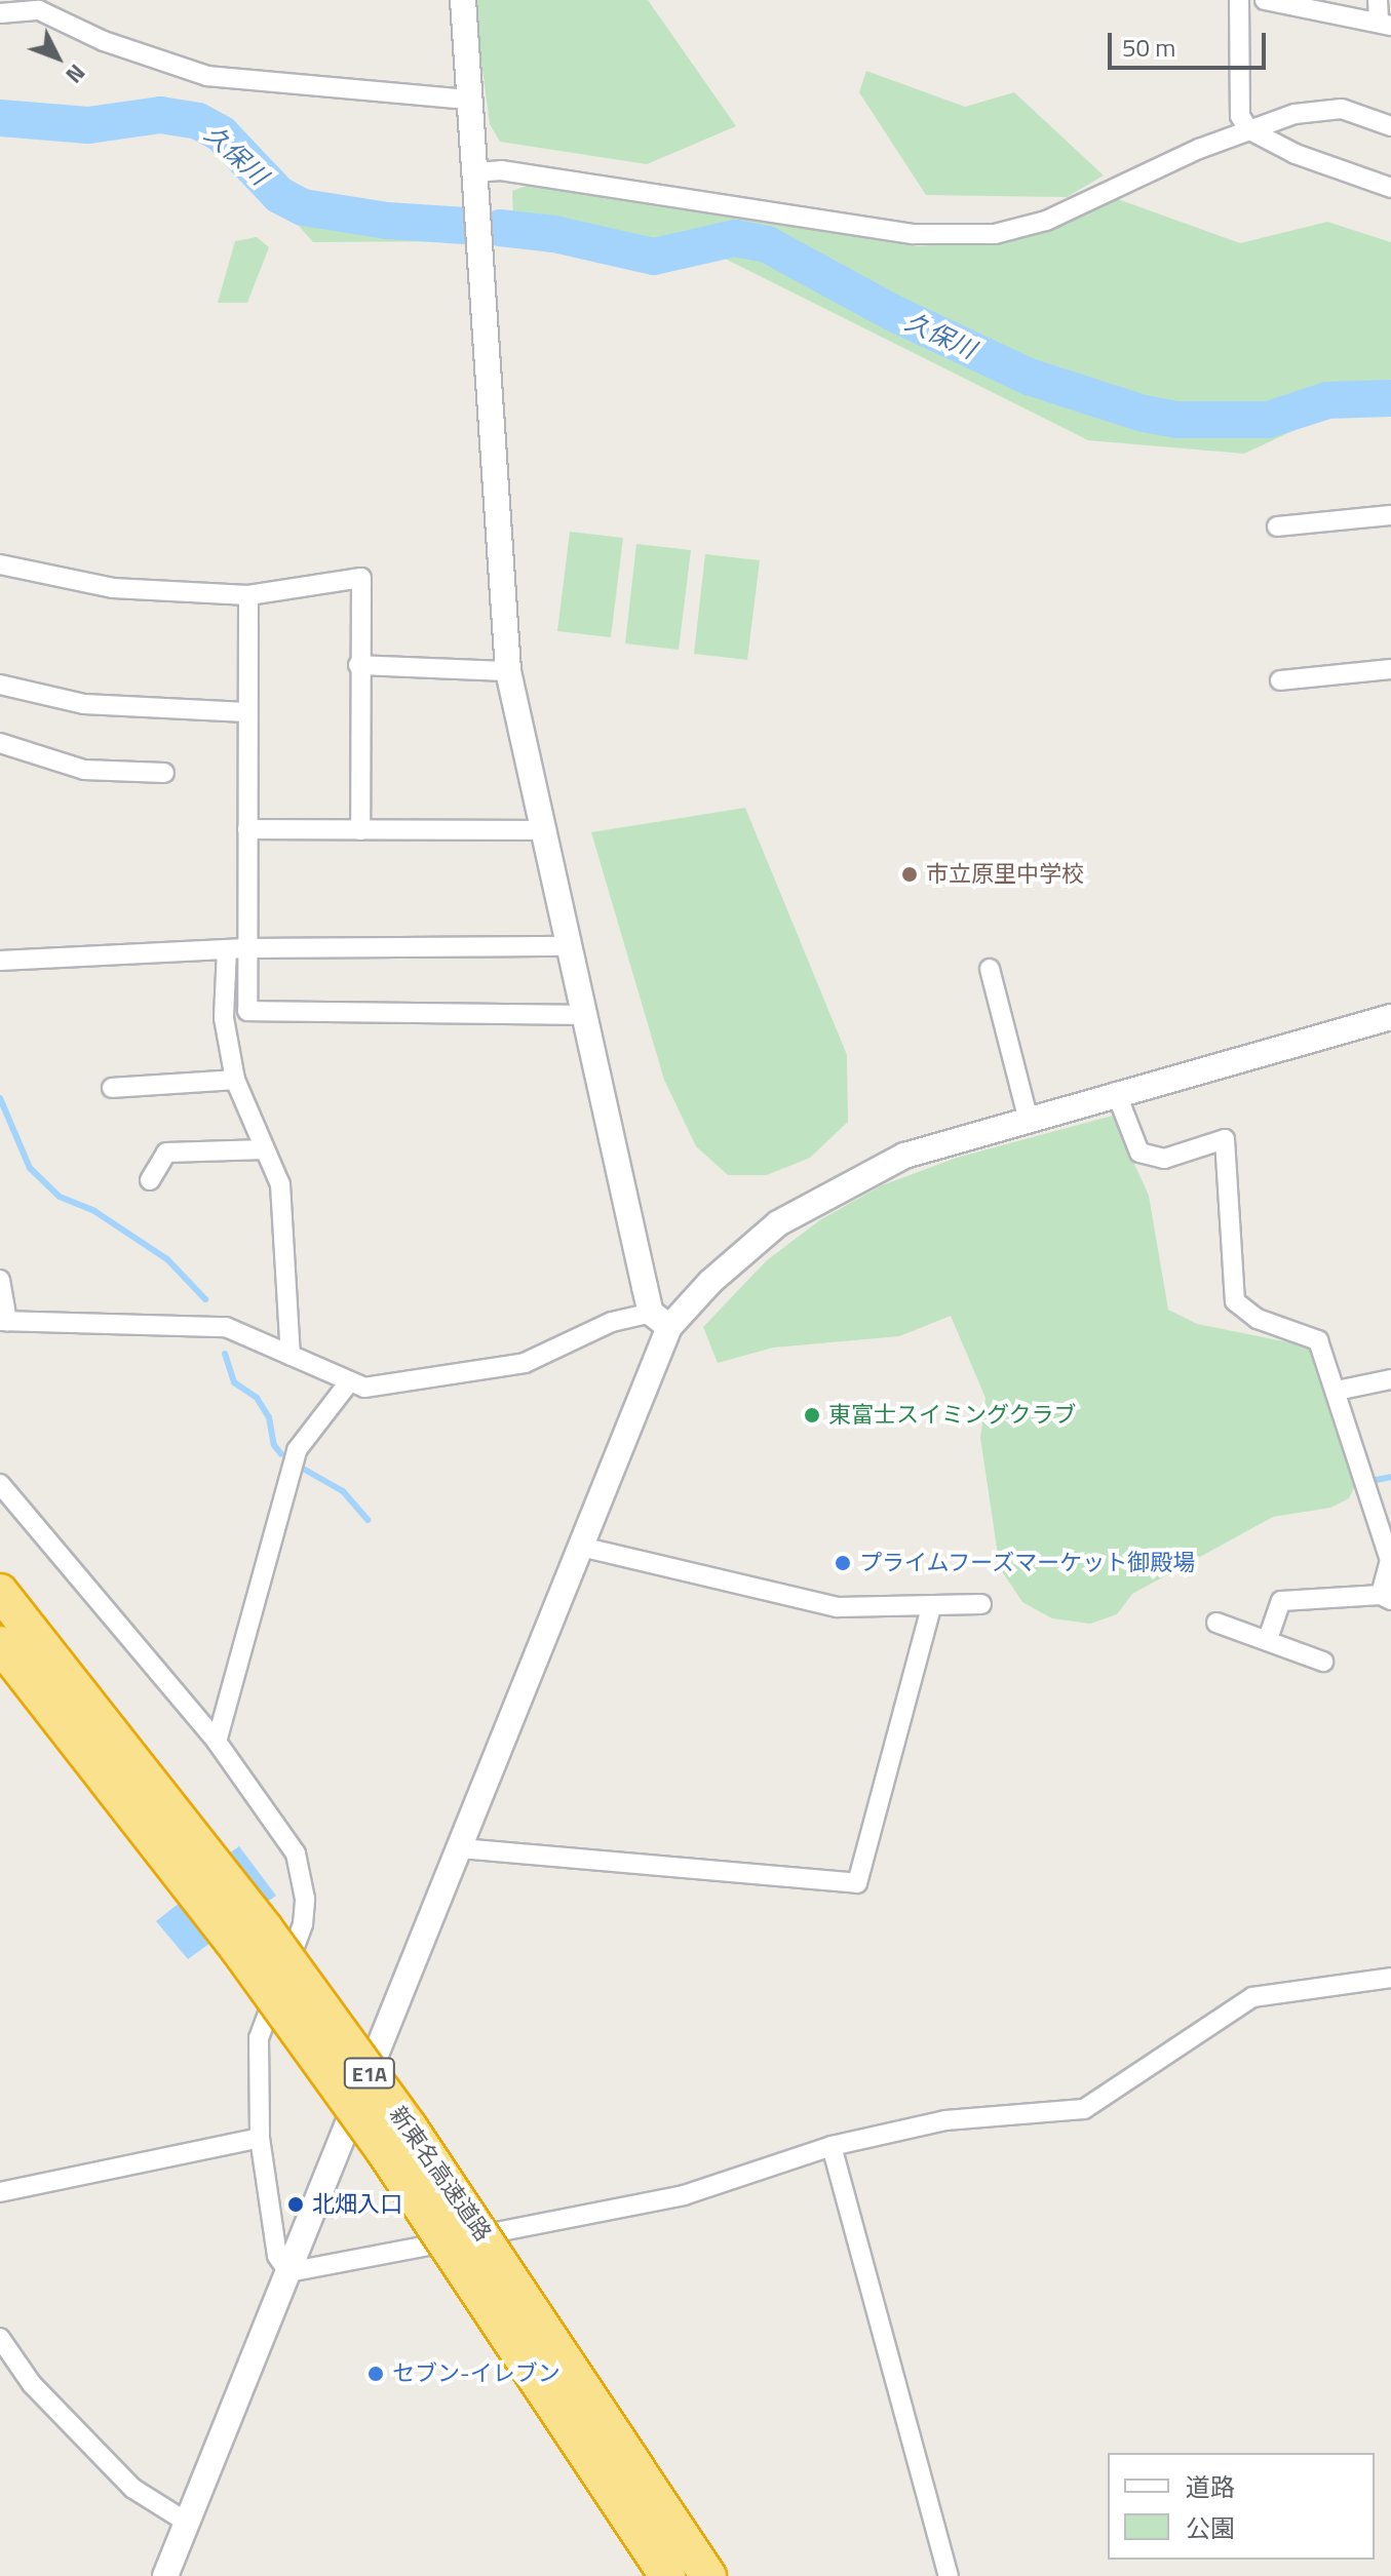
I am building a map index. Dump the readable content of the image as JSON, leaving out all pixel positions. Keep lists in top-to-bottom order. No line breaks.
{"streets":{"highway":["E1A","新東名高速道路"]},"water":["久保川"],"places":["市立原里中学校","東富士スイミングクラブ","プライムフーズマーケット御殿場","北畑入口","セブン-イレブン"],"legend":["道路","公園"],"scale_bar":"50 m","north":"bottom right"}
